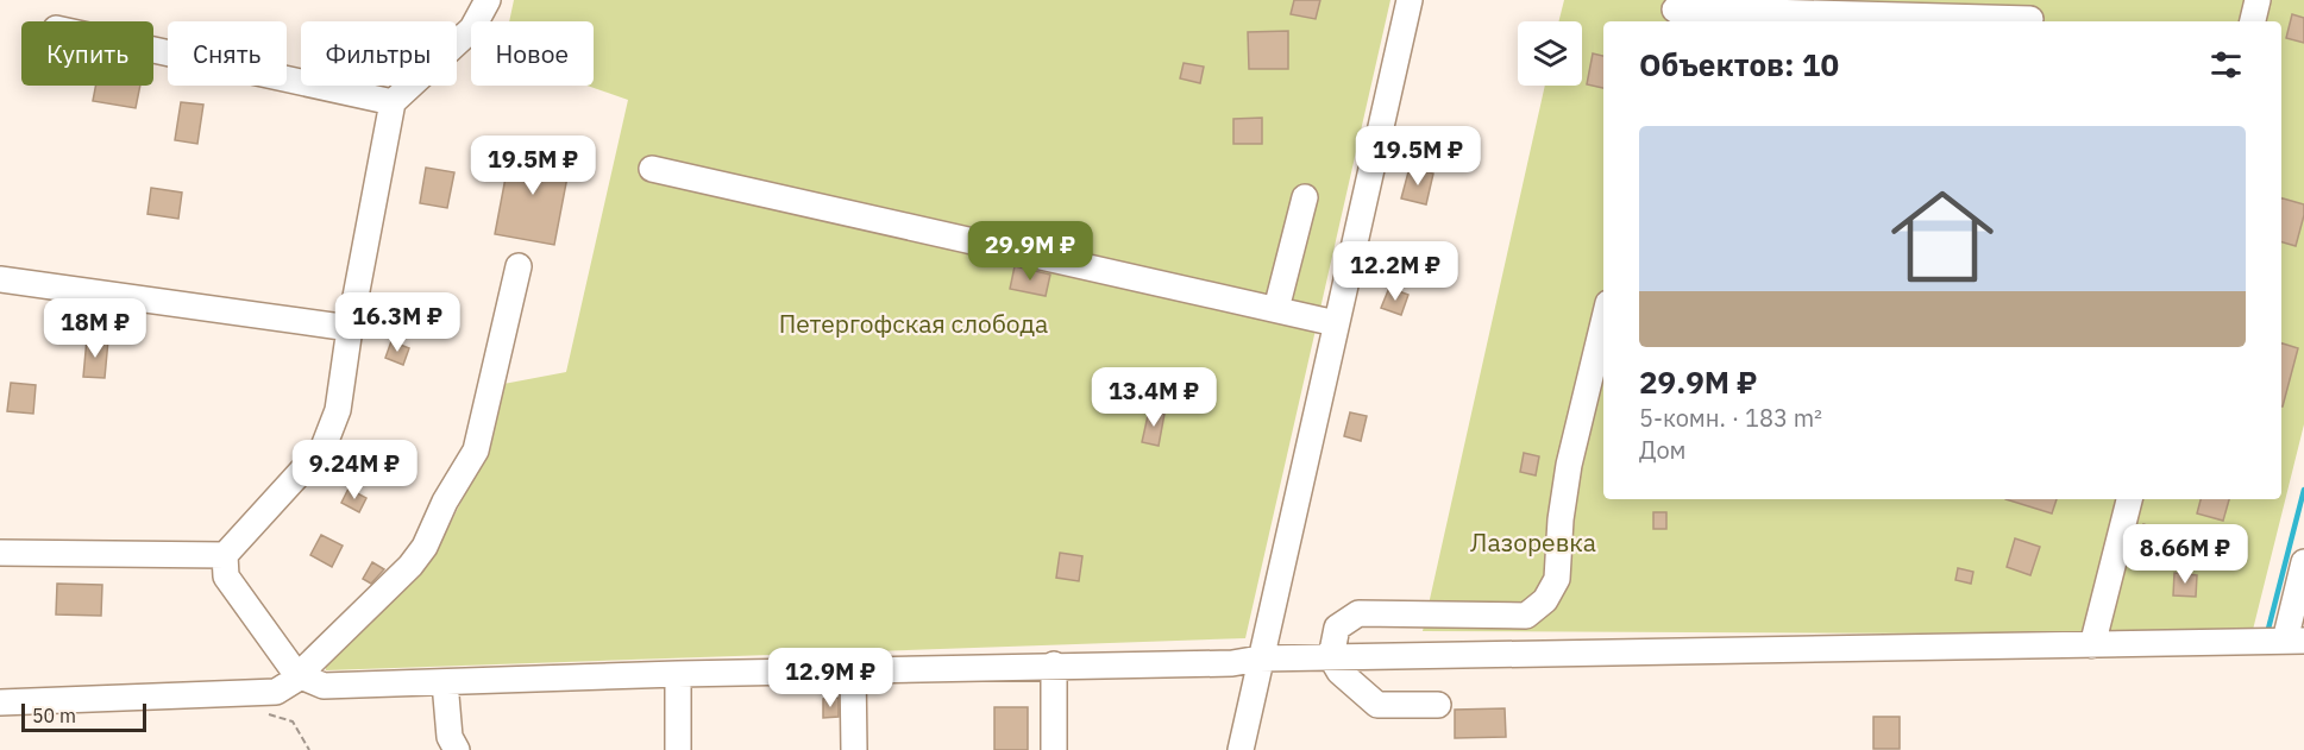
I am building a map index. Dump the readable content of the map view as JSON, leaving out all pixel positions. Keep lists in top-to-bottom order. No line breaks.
{"parks":["Петергофская слобода","Лазоревка"],"scale_bar":"50 m","page":{"chip":["Купить","Снять","Фильтры","Новое"],"heading":"Объектов: 10","list":[{"name":"29.9M ₽","note":"5-комн. · 183 m² · Дом"}],"price":["19.5M ₽","19.5M ₽","29.9M ₽","12.2M ₽","16.3M ₽","18M ₽","13.4M ₽","9.24M ₽","8.66M ₽","12.9M ₽"],"scale":"50 m"}}
